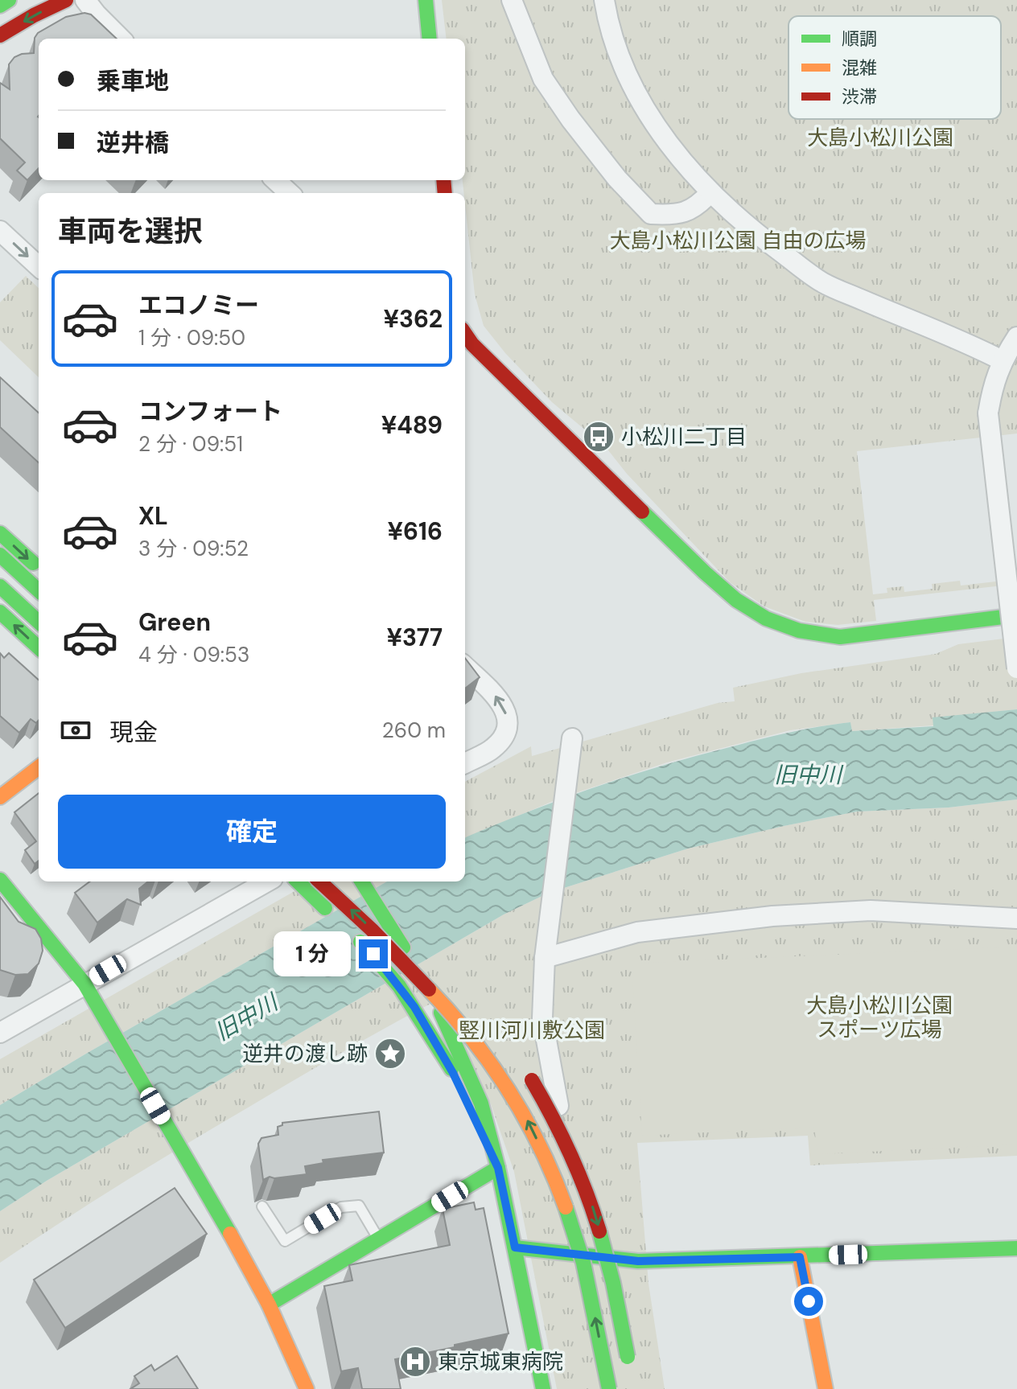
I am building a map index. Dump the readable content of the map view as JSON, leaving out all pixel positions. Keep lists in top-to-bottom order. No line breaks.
{"water":["旧中川"],"parks":["大島小松川公園","大島小松川公園 自由の広場","大島小松川公園 スポーツ広場","竪川河川敷公園"],"places":{"bus stop":["小松川二丁目"],"place":["逆井の渡し跡"],"hospital":["東京城東病院"]},"legend":["順調","混雑","渋滞"],"page":{"banner":["乗車地","逆井橋"],"heading":"車両を選択","list":[{"name":"エコノミー","note":"1 分 · 09:50","value":"¥362"},{"name":"コンフォート","note":"2 分 · 09:51","value":"¥489"},{"name":"XL","note":"3 分 · 09:52","value":"¥616"},{"name":"Green","note":"4 分 · 09:53","value":"¥377"}],"pay":["現金","260 m"],"buttons":"確定","bubble":"1 分"}}
